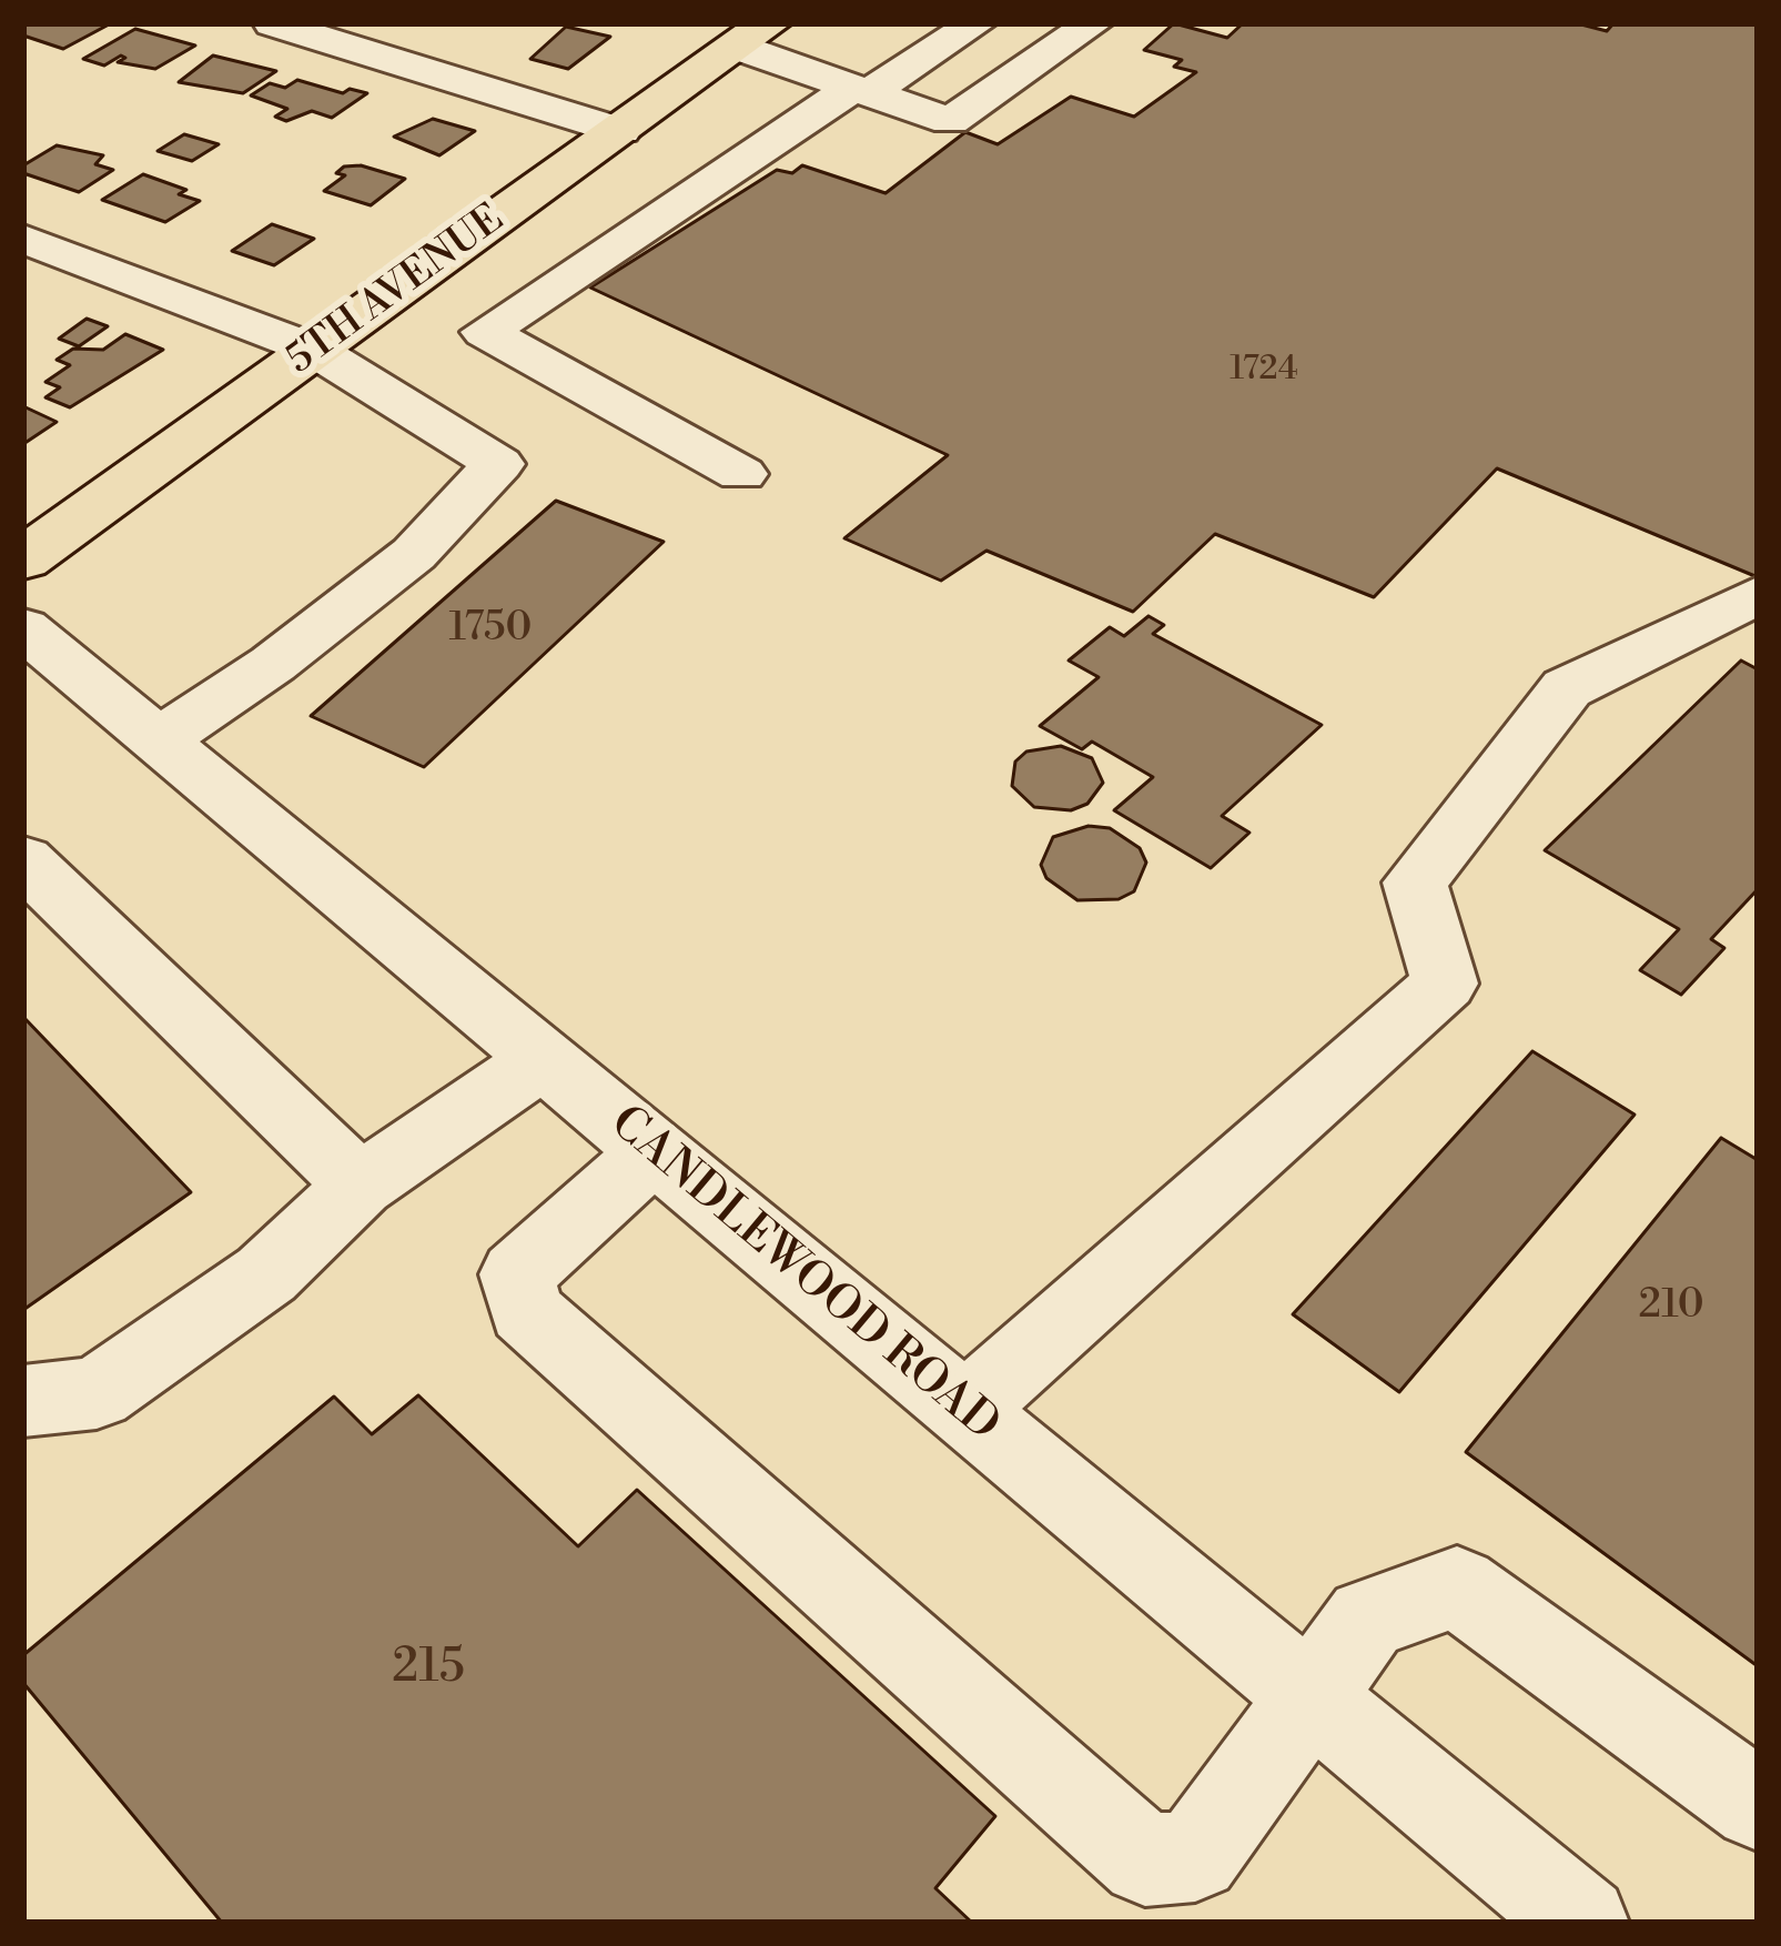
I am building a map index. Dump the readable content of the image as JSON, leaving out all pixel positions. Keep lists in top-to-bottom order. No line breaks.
{"streets":{"main road":["5TH AVENUE"],"street":["CANDLEWOOD ROAD"]},"house_numbers":["1724","1750","210","215"]}
